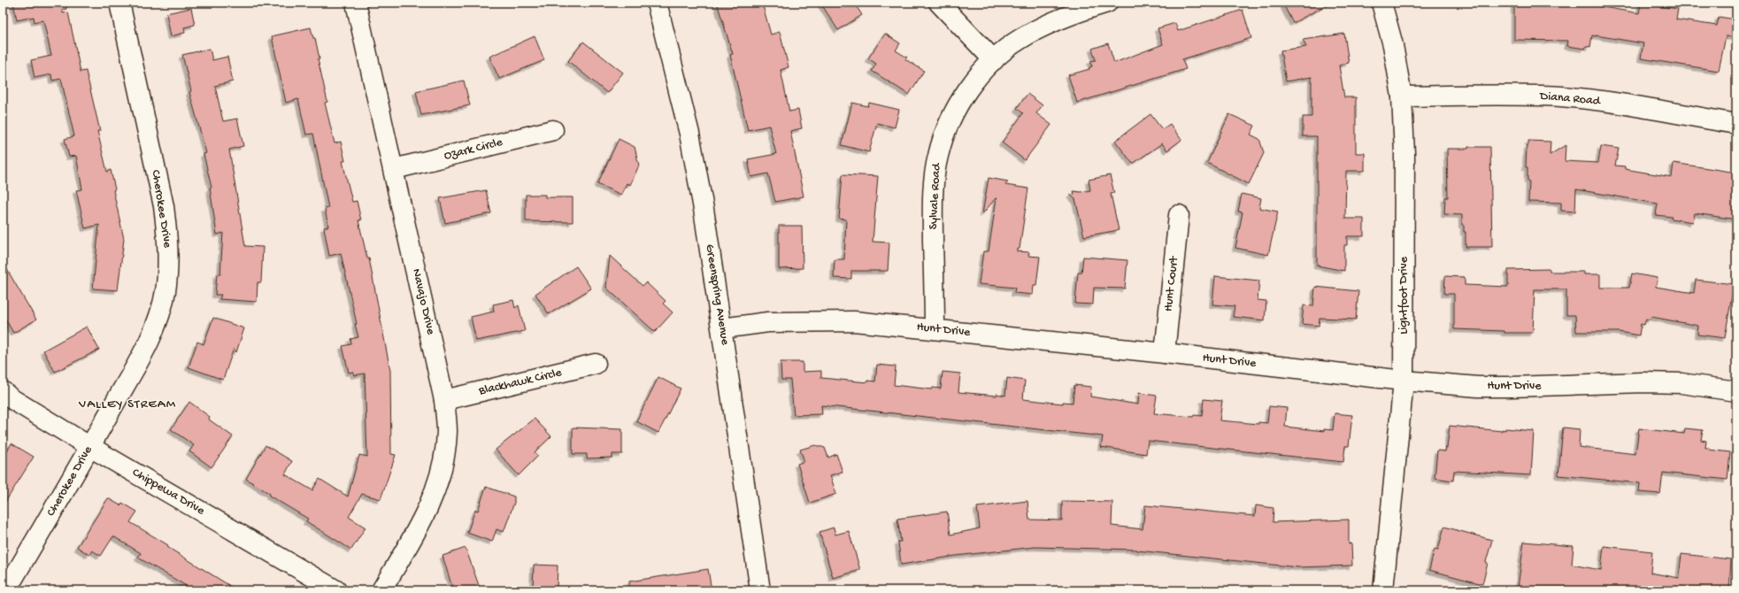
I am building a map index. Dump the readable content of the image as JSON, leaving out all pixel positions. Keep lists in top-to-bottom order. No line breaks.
{"streets":{"street":["Diana Road","Ozark Circle","Sylvale Road","Cherokee Drive","Hunt Court","Greenspring Avenue","Lightfoot Drive","Navajo Drive","Hunt Drive","Blackhawk Circle","Chippewa Drive"]},"crossings":[["Diana Road","Lightfoot Drive"],["Ozark Circle","Navajo Drive"],["Sylvale Road","Hunt Drive"],["Cherokee Drive","Chippewa Drive"],["Hunt Court","Hunt Drive"],["Greenspring Avenue","Hunt Drive"],["Lightfoot Drive","Hunt Drive"],["Navajo Drive","Blackhawk Circle"]],"districts":["VALLEY STREAM"]}
